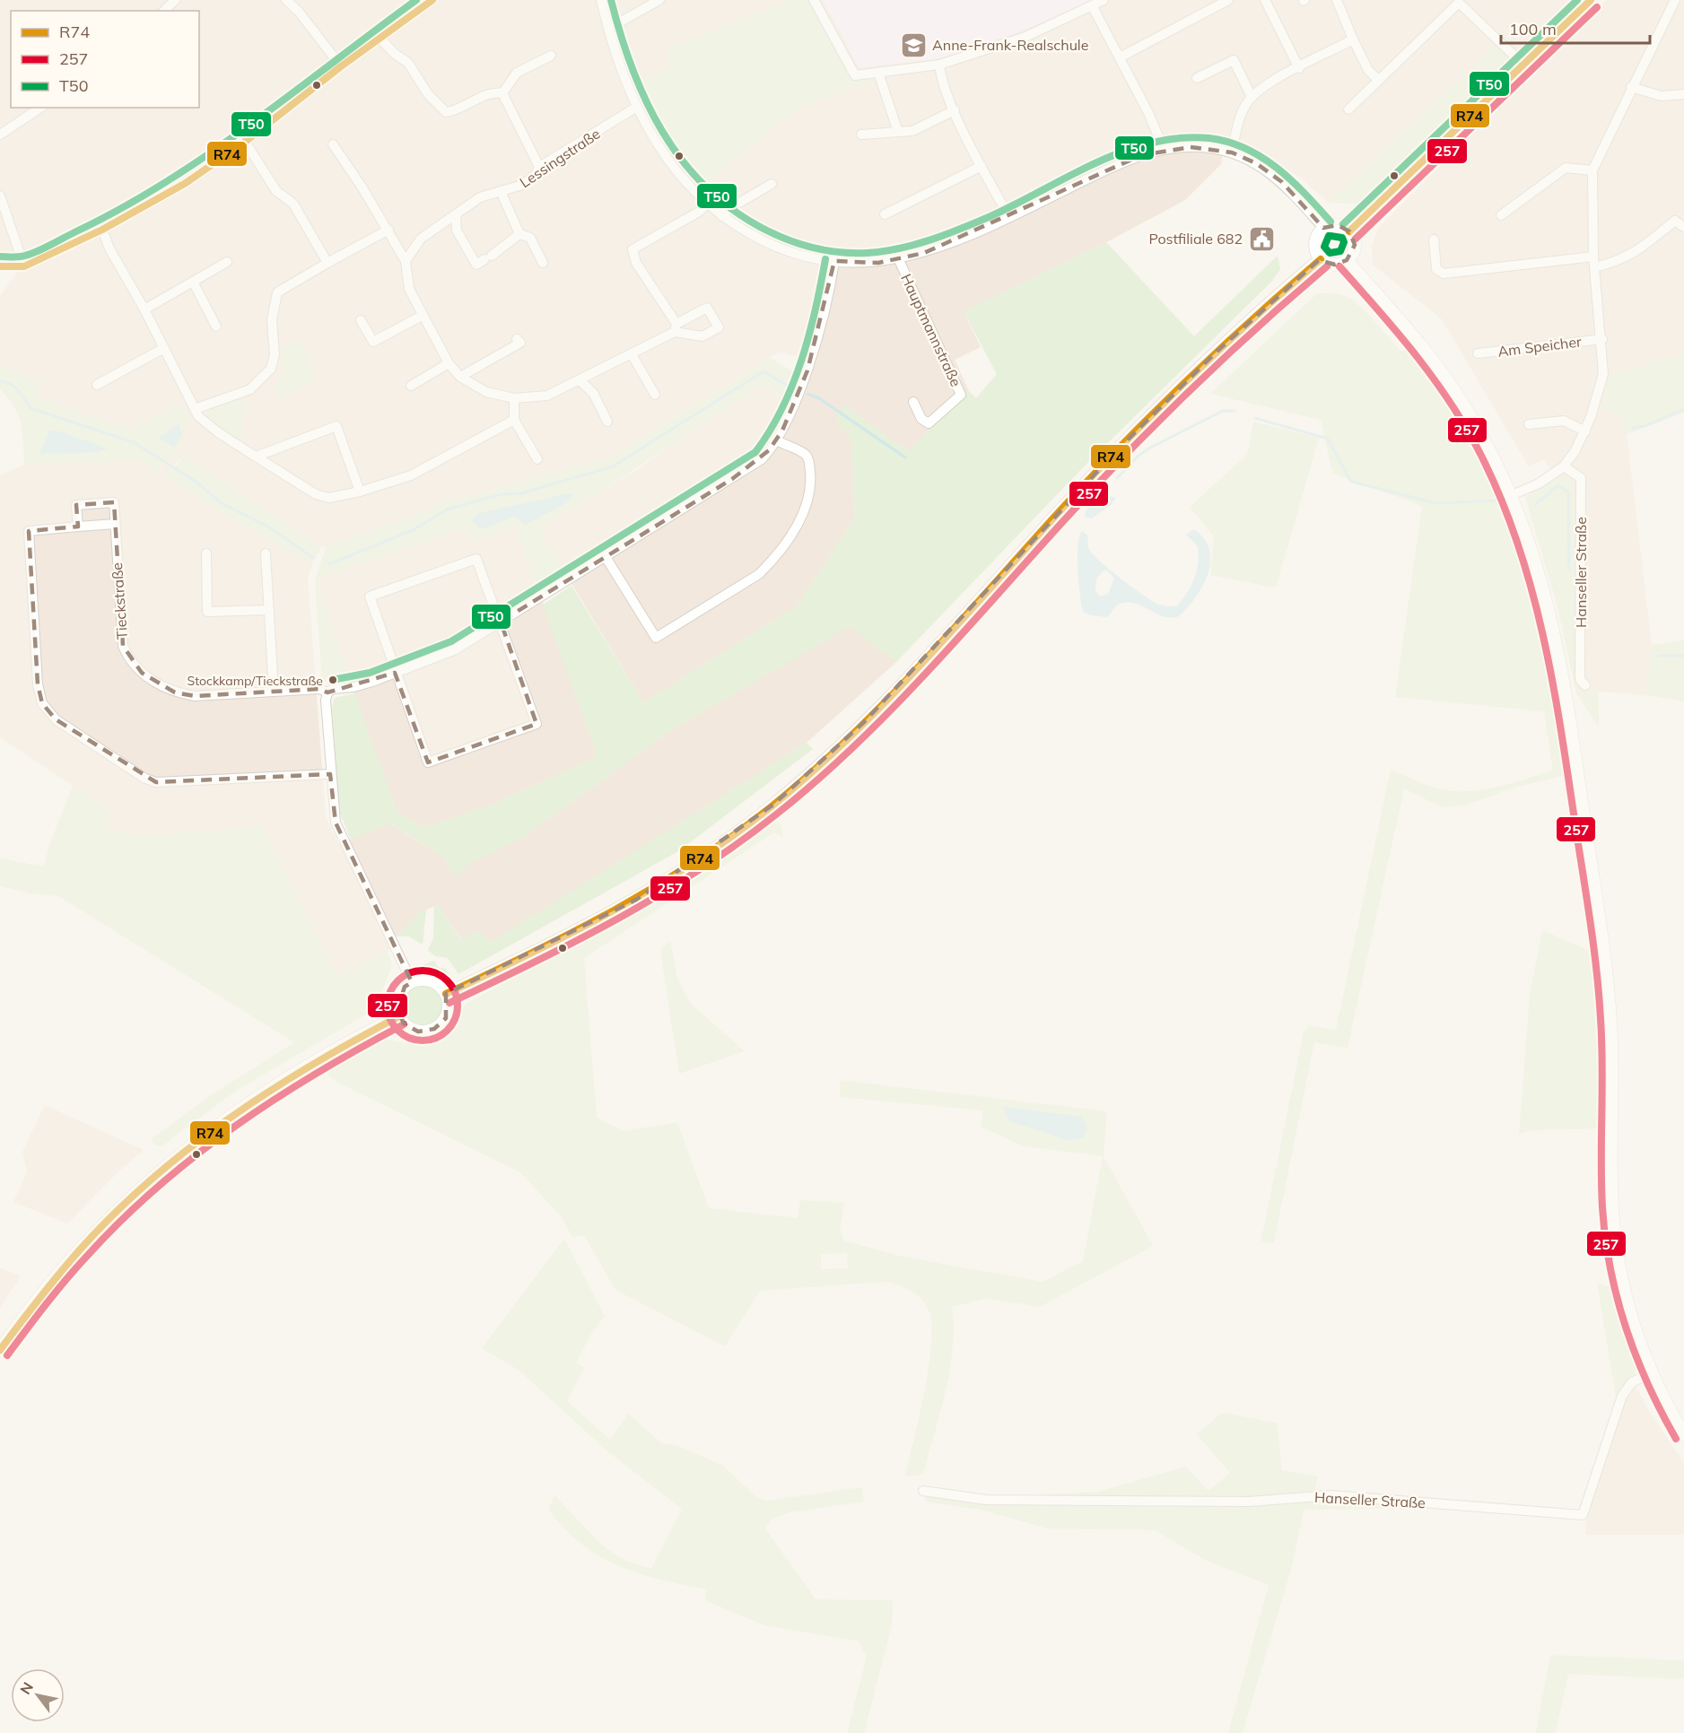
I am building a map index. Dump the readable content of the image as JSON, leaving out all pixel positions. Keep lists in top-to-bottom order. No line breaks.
{"streets":{"street":["Lessingstraße","Hauptmannstraße","Am Speicher","Hanseller Straße","Tieckstraße"]},"places":{"school or university":["Anne-Frank-Realschule"],"public building":["Postfiliale 682"],"other":["Stockkamp/Tieckstraße"]},"lines":["transit line R74","transit line T50","transit line 257"],"legend":["R74","257","T50"],"scale_bar":"100 m","north":"top left"}
